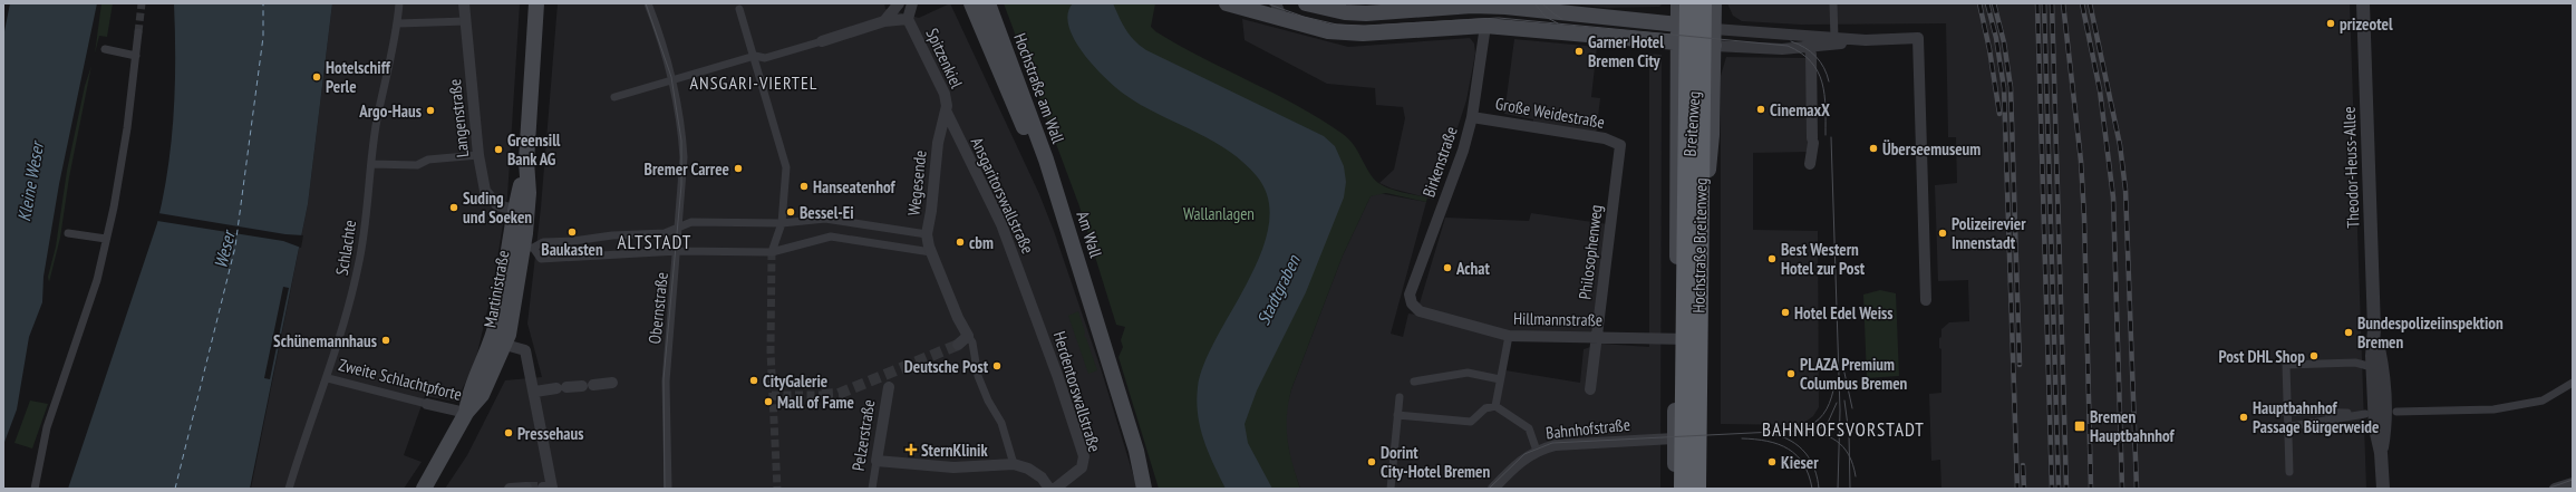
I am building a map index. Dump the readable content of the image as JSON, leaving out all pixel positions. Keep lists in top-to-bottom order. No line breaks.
{"streets":{"highway":["Hochstraße Breitenweg"],"main road":["Hochstraße am Wall","Breitenweg","Am Wall","Martinistraße"],"street":["Spitzenkiel","Große Weidestraße","Langenstraße","Birkenstraße","Theodor-Heuss-Allee","Wegesende","Ansgaritorswallstraße","Schlachte","Philosophenweg","Obernstraße","Hillmannstraße","Zweite Schlachtpforte","Herdentorswallstraße","Bahnhofstraße","Pelzerstraße"]},"crossings":[["Spitzenkiel","Wegesende"],["Spitzenkiel","Ansgaritorswallstraße"],["Hochstraße am Wall","Am Wall"],["Große Weidestraße","Birkenstraße"],["Große Weidestraße","Philosophenweg"],["Langenstraße","Martinistraße"],["Breitenweg","Hillmannstraße"],["Breitenweg","Bahnhofstraße"],["Birkenstraße","Hillmannstraße"],["Wegesende","Ansgaritorswallstraße"],["Ansgaritorswallstraße","Herdentorswallstraße"],["Schlachte","Zweite Schlachtpforte"],["Philosophenweg","Hillmannstraße"],["Martinistraße","Zweite Schlachtpforte"]],"districts":["ANSGARI-VIERTEL","ALTSTADT","BAHNHOFSVORSTADT"],"water":["Kleine Weser","Weser","Stadtgraben"],"parks":["Wallanlagen"],"places":{"other":["prizeotel","Garner Hotel Bremen City","Hotelschiff Perle","CinemaxX","Argo-Haus","Überseemuseum","Greensill Bank AG","Bremer Carree","Hanseatenhof","Suding und Soeken","Bessel-Ei","Baukasten","Polizeirevier Innenstadt","cbm","Best Western Hotel zur Post","Achat","Hotel Edel Weiss","Bundespolizeiinspektion Bremen","Schünemannhaus","Post DHL Shop","Deutsche Post","PLAZA Premium Columbus Bremen","CityGalerie","Mall of Fame","Hauptbahnhof Passage Bürgerweide","Pressehaus","Dorint City-Hotel Bremen","Kieser"],"transit":["Bremen Hauptbahnhof"],"health":["SternKlinik"]}}
